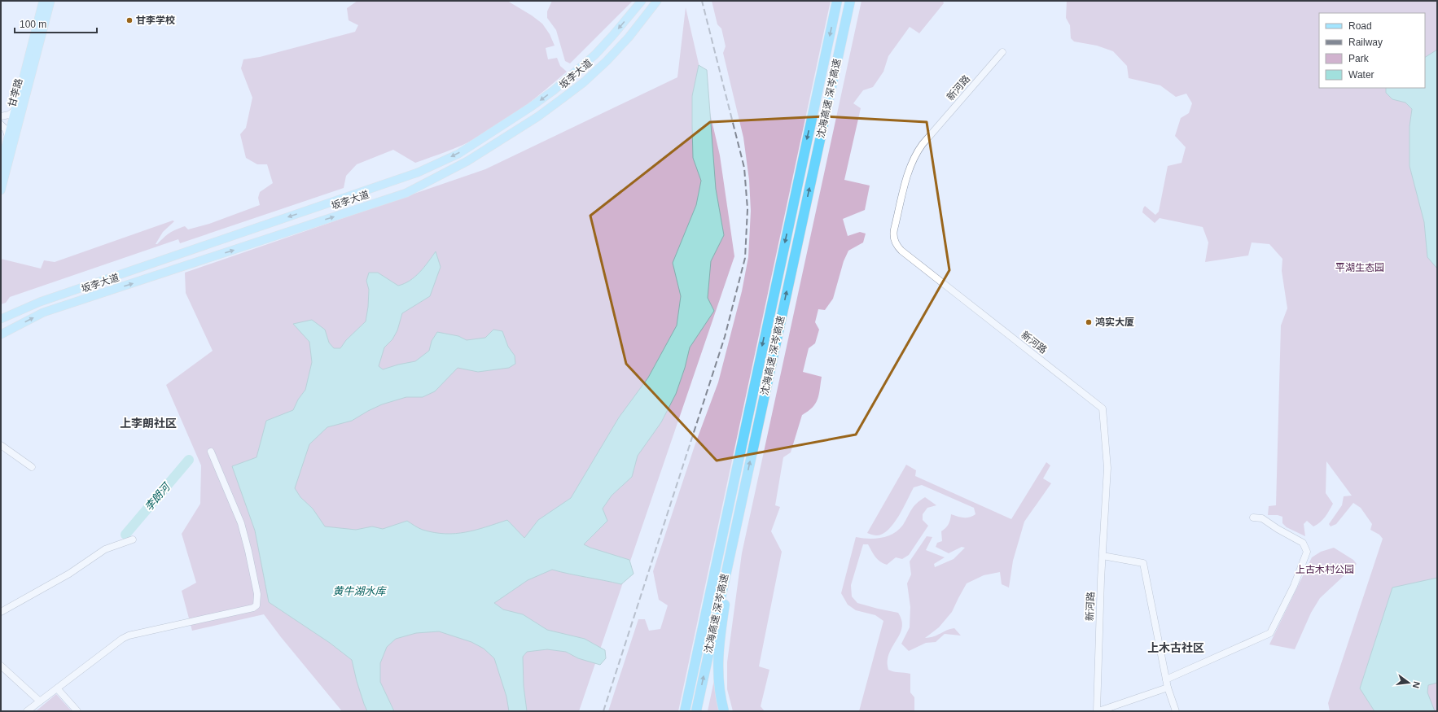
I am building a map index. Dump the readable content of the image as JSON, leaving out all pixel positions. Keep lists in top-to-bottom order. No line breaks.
{"streets":{"highway":["沈海高速 深岑高速"],"main road":["坂李大道","甘李路"],"street":["新河路"]},"districts":["上李朗社区","上木古社区"],"water":["李朗河","黄牛湖水库"],"parks":["平湖生态园","上古木村公园"],"places":["甘李学校","鸿实大厦"],"legend":["Road","Railway","Park","Water"],"scale_bar":"100 m","north":"right"}
